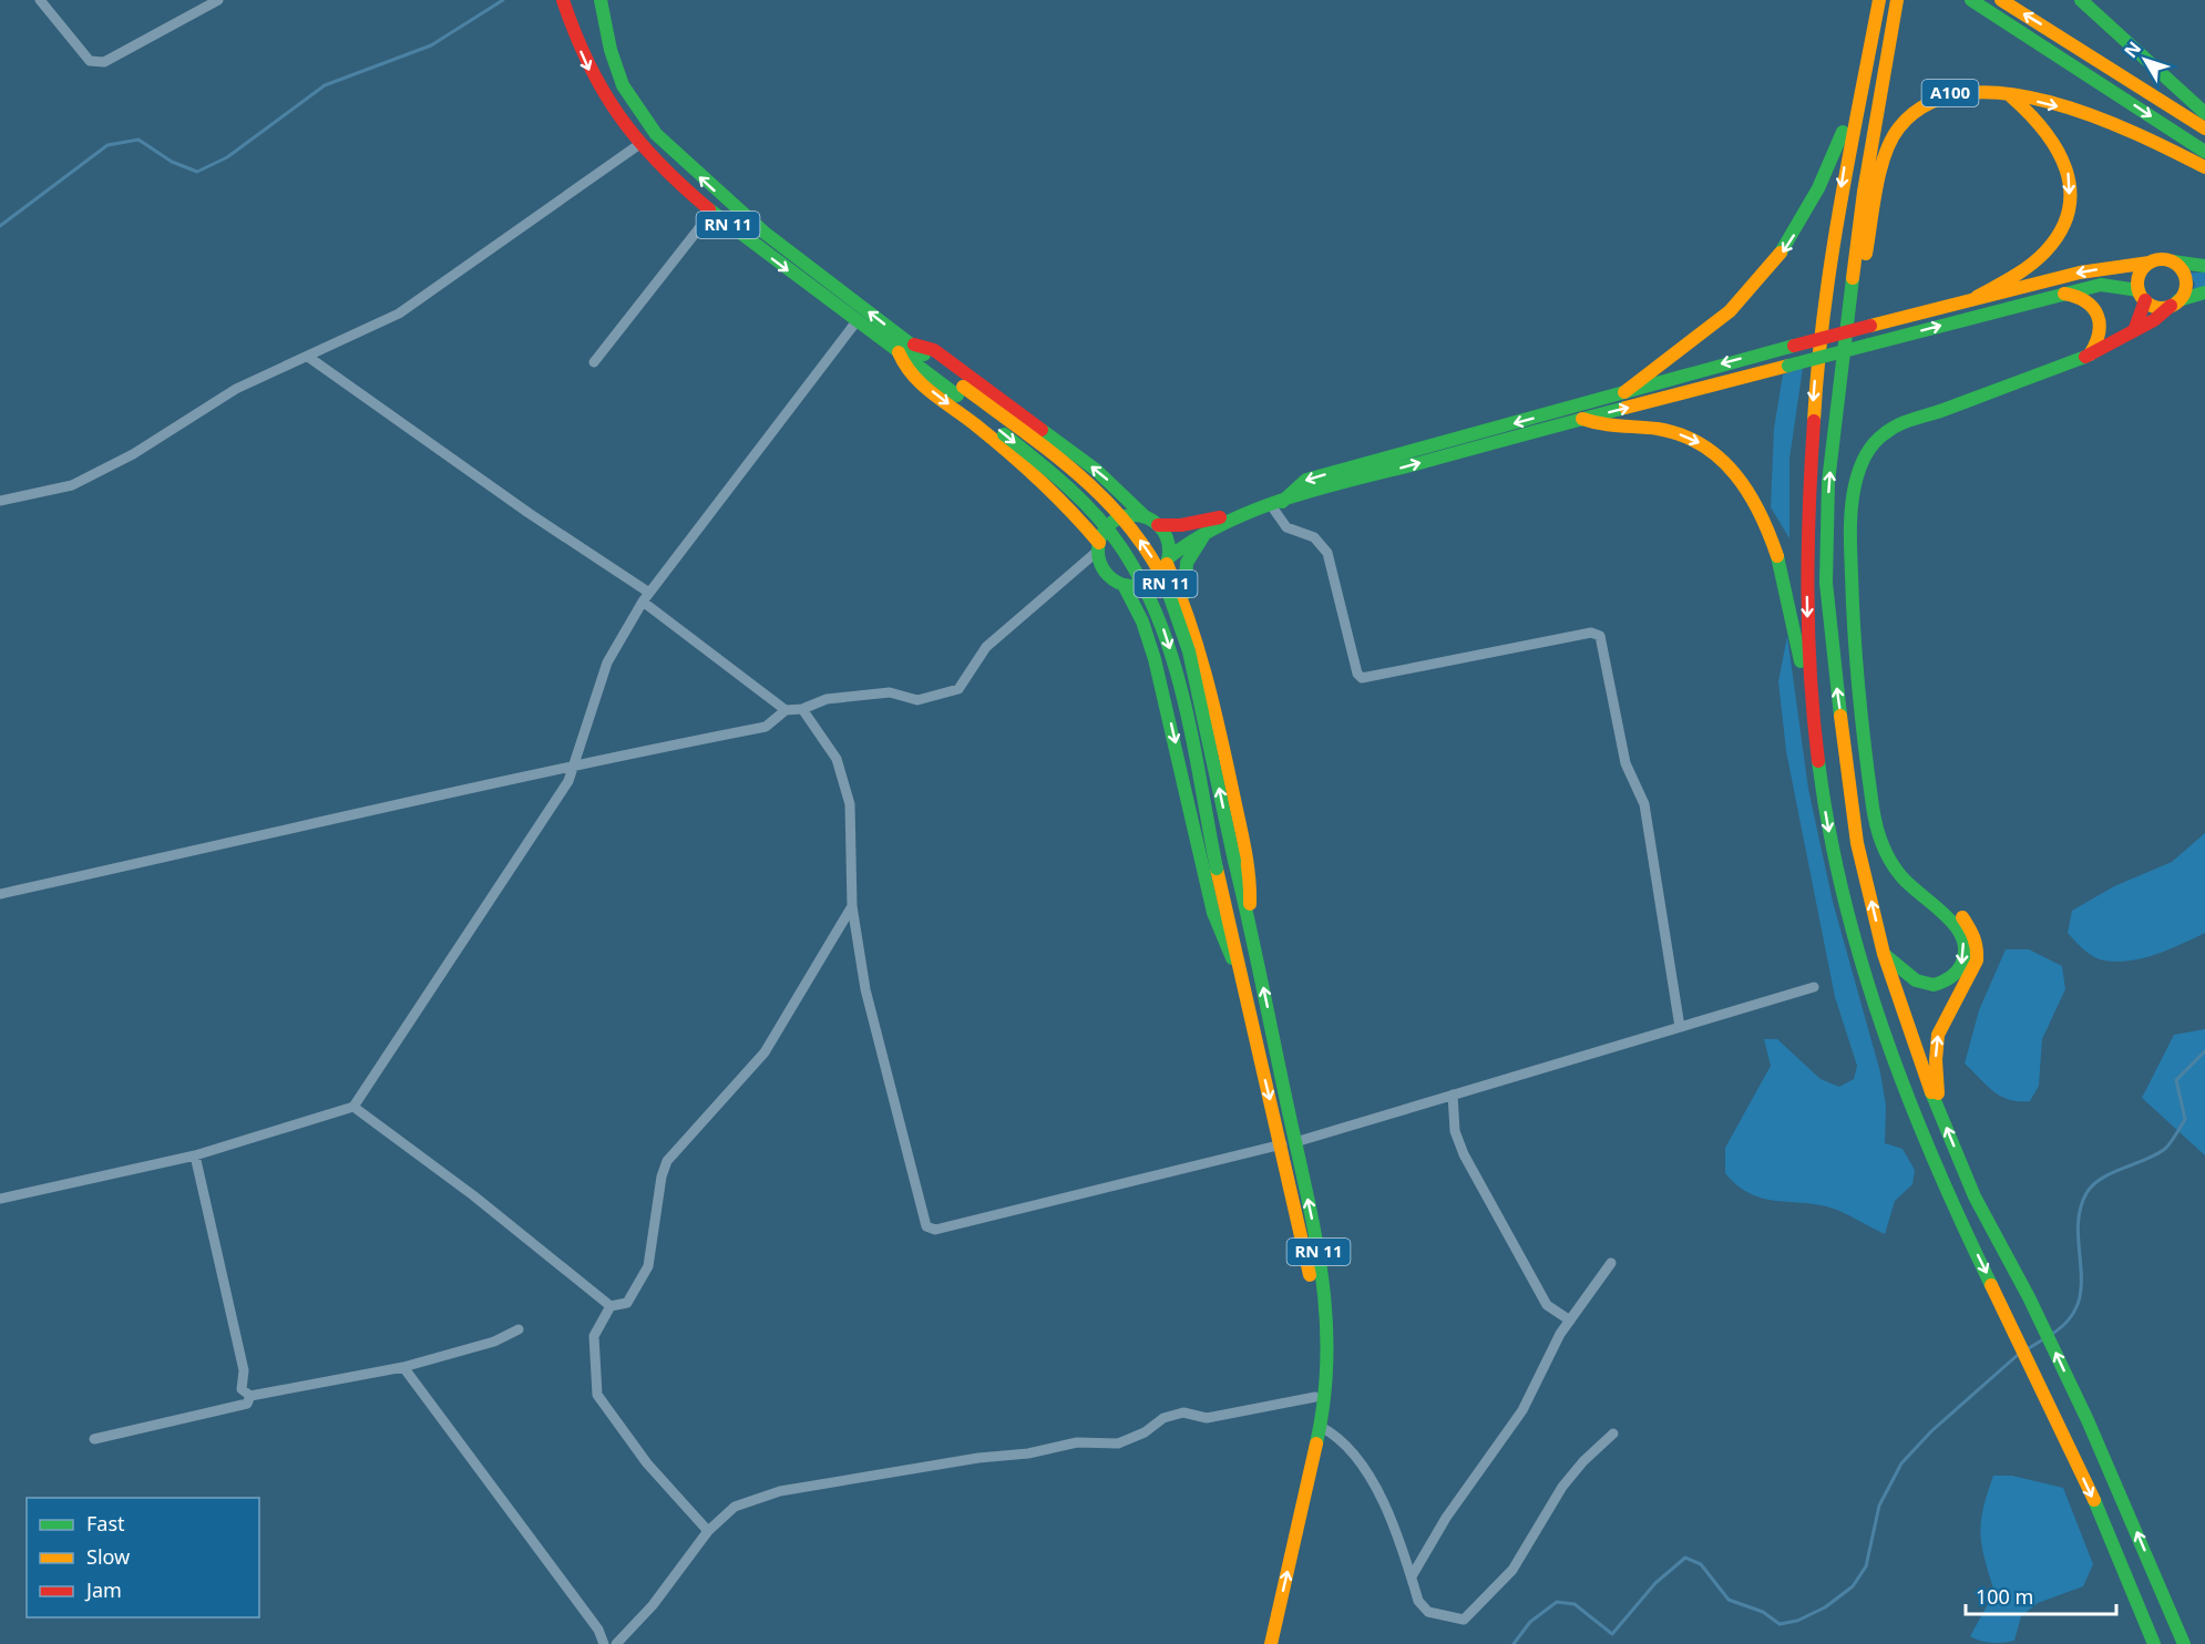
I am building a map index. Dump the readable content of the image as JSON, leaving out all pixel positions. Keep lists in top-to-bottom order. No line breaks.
{"streets":{"main road":["A100","RN 11"]},"legend":["Fast","Slow","Jam"],"scale_bar":"100 m","north":"top left"}
